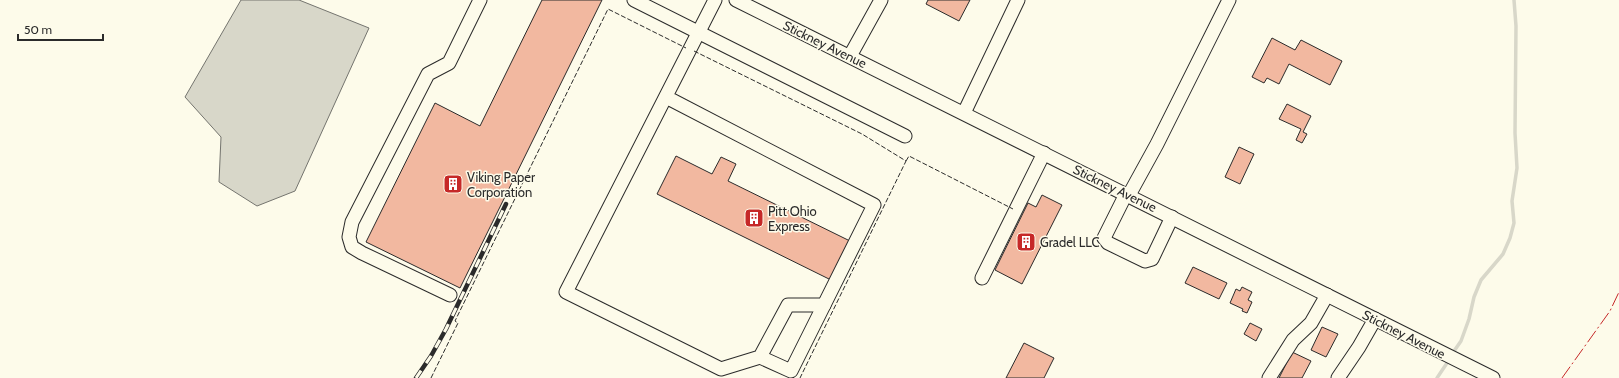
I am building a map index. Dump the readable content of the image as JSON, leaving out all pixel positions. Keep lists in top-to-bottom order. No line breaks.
{"streets":{"street":["Stickney Avenue"]},"places":{"building":["Viking Paper Corporation","Pitt Ohio Express","Gradel LLC"]},"scale_bar":"50 m"}
